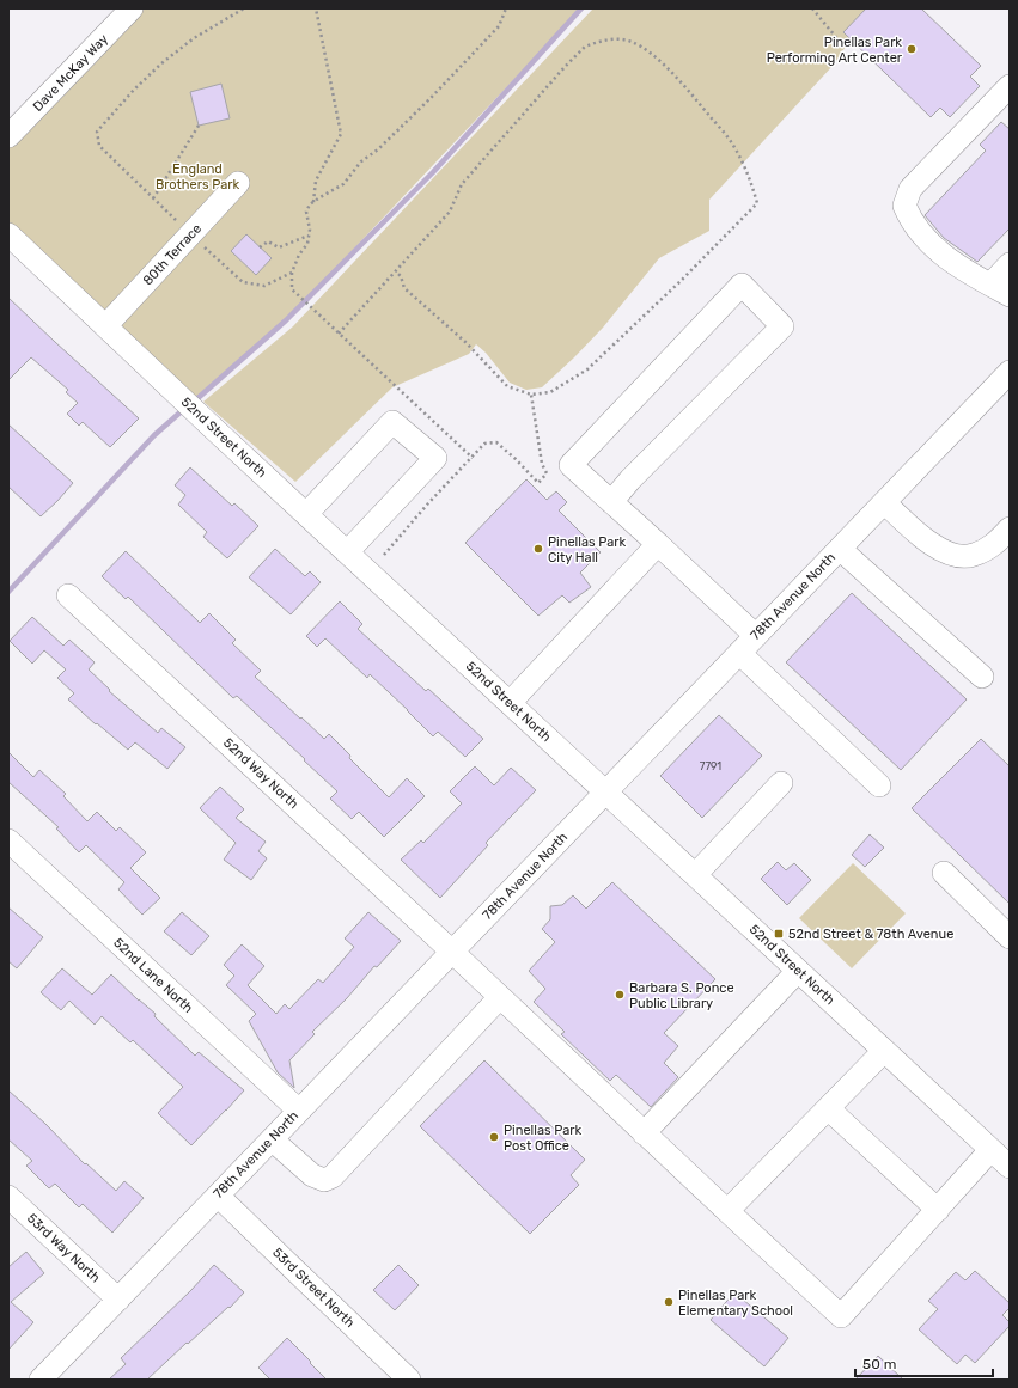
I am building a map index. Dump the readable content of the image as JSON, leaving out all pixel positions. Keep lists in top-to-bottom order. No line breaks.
{"streets":{"street":["Dave McKay Way","80th Terrace","52nd Street North","78th Avenue North","52nd Way North","52nd Lane North","53rd Way North","53rd Street North"]},"crossings":[["80th Terrace","52nd Street North"],["52nd Street North","78th Avenue North"],["78th Avenue North","52nd Way North"],["78th Avenue North","52nd Lane North"],["78th Avenue North","53rd Way North"],["78th Avenue North","53rd Street North"]],"parks":["England Brothers Park"],"places":{"other":["Pinellas Park Performing Art Center","Pinellas Park City Hall","Barbara S. Ponce Public Library","Pinellas Park Post Office","Pinellas Park Elementary School"],"transit":["52nd Street & 78th Avenue"]},"house_numbers":["7791"],"scale_bar":"50 m"}
